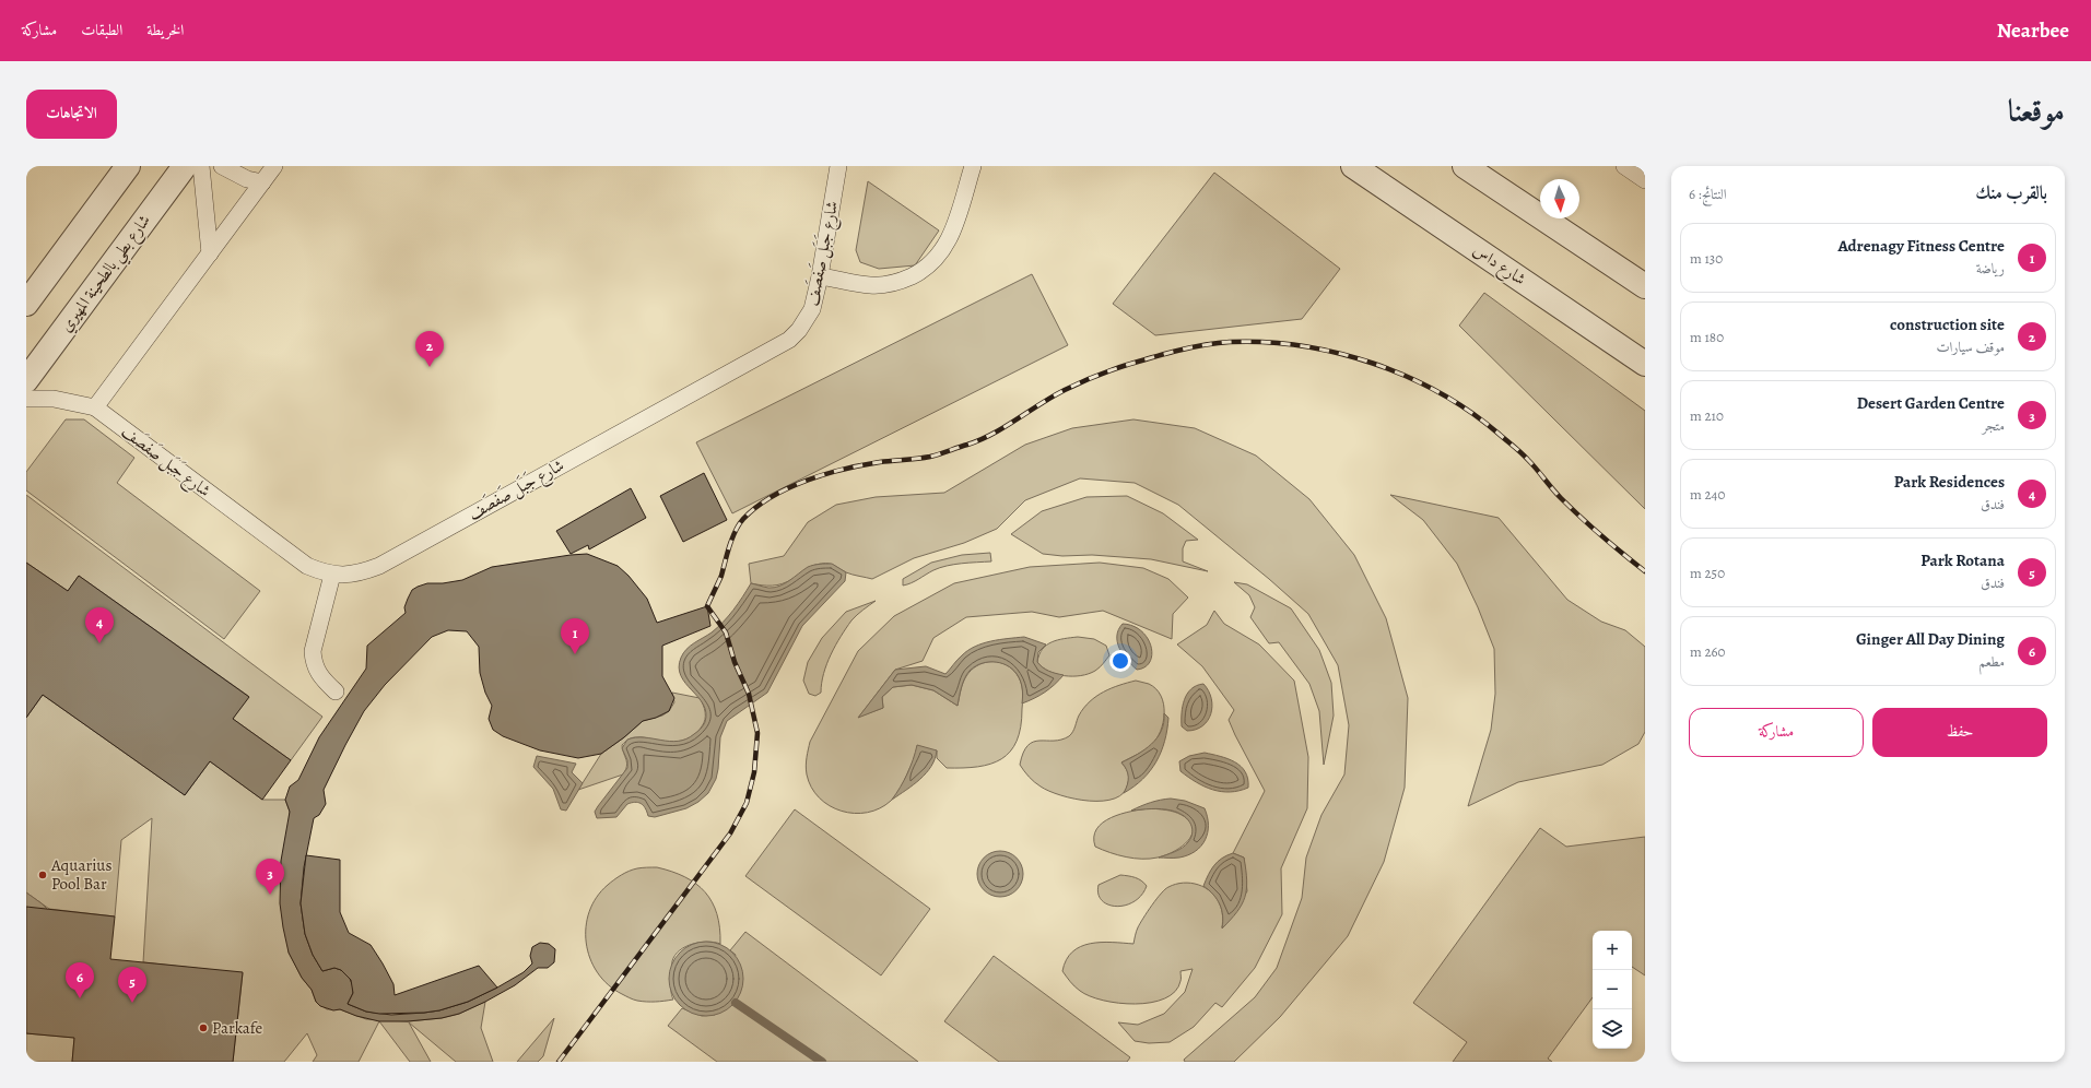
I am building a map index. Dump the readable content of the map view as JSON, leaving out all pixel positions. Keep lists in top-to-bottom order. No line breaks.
{"streets":{"street":["شارع داس","شارع بطي بالطحينة المهيري"],"lane":["شارع جَبَل صَفصَف"]},"places":["Aquarius Pool Bar","Parkafe"],"north":"bottom","page":{"header":"Nearbee","nav":["الخريطة","الطبقات","مشاركة"],"title":"موقعنا","buttons":["الاتجاهات",["حفظ","مشاركة"]],"heading":["بالقرب منك","النتائج: 6"],"list":[{"mark":"1","name":"Adrenagy Fitness Centre","note":"رياضة","value":"130 m"},{"mark":"2","name":"construction site","note":"موقف سيارات","value":"180 m"},{"mark":"3","name":"Desert Garden Centre","note":"متجر","value":"210 m"},{"mark":"4","name":"Park Residences","note":"فندق","value":"240 m"},{"mark":"5","name":"Park Rotana","note":"فندق","value":"250 m"},{"mark":"6","name":"Ginger All Day Dining","note":"مطعم","value":"260 m"}],"pins":["2","4","1","3","6","5"],"map_buttons":["+","−"]}}
